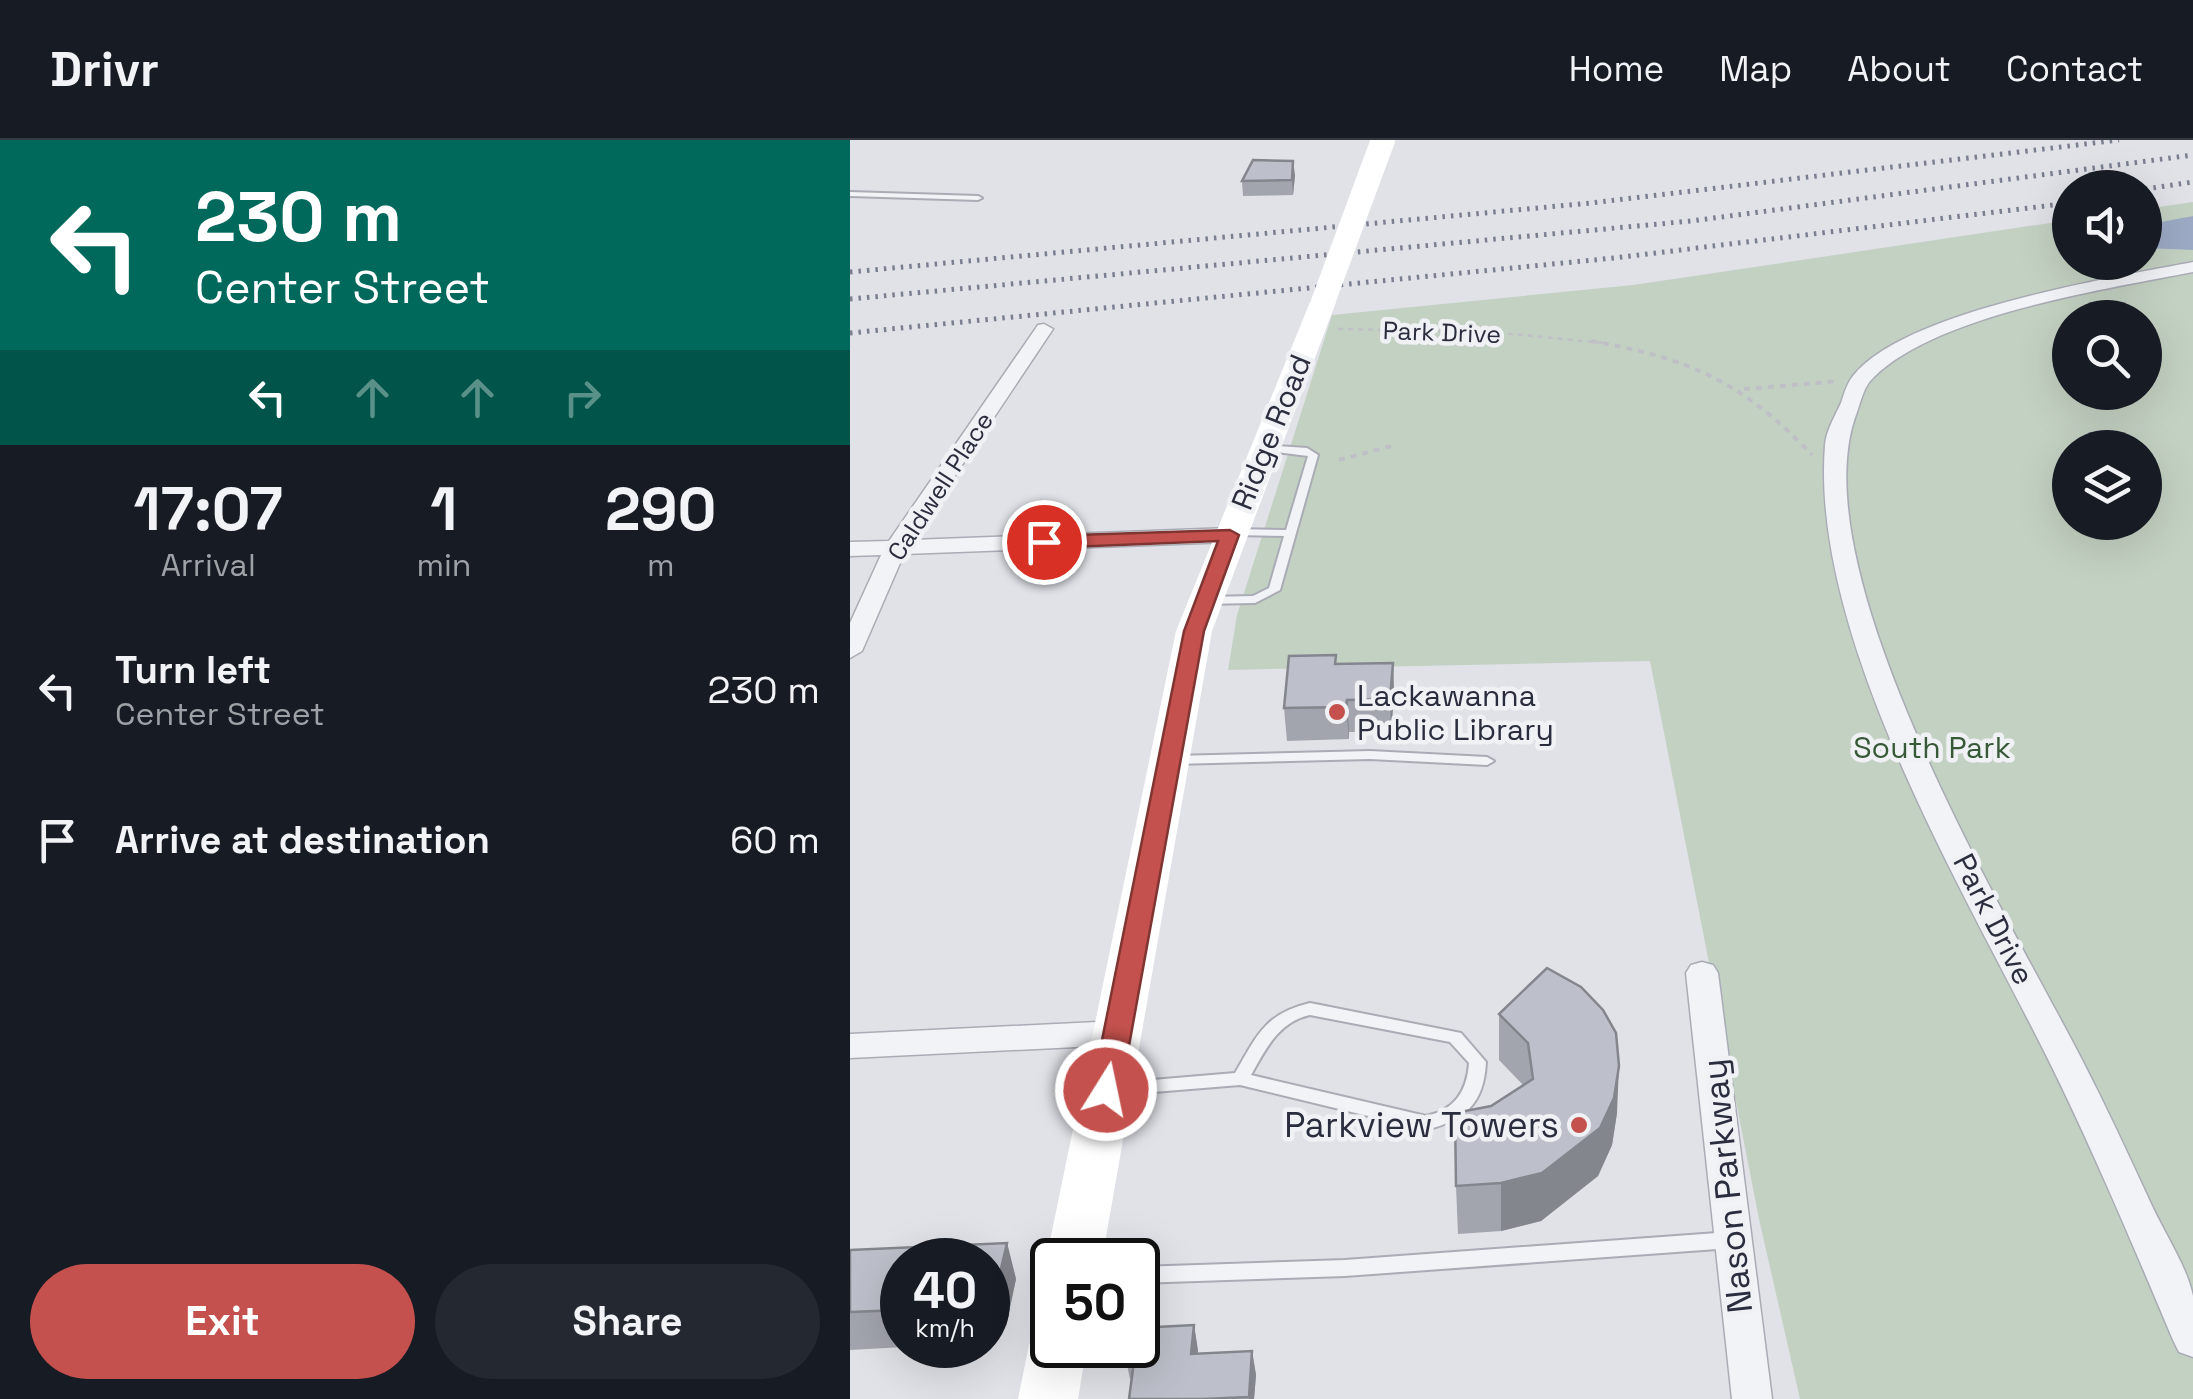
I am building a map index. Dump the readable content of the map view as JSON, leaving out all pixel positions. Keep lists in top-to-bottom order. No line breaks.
{"streets":{"main road":["Ridge Road"],"street":["Park Drive","Caldwell Place","Nason Parkway"]},"crossings":[["Park Drive","Ridge Road"]],"parks":["South Park"],"places":["Lackawanna Public Library","Parkview Towers"],"page":{"header":"Drivr","nav":["Home","Map","About","Contact"],"turn":["230 m","Center Street"],"eta":["17:07","Arrival","1","min","290","m"],"list":[{"name":"Turn left","note":"Center Street","value":"230 m"},{"name":"Arrive at destination","value":"60 m"}],"speed":"40 km/h","limit":"50","buttons":["Exit","Share"]}}
